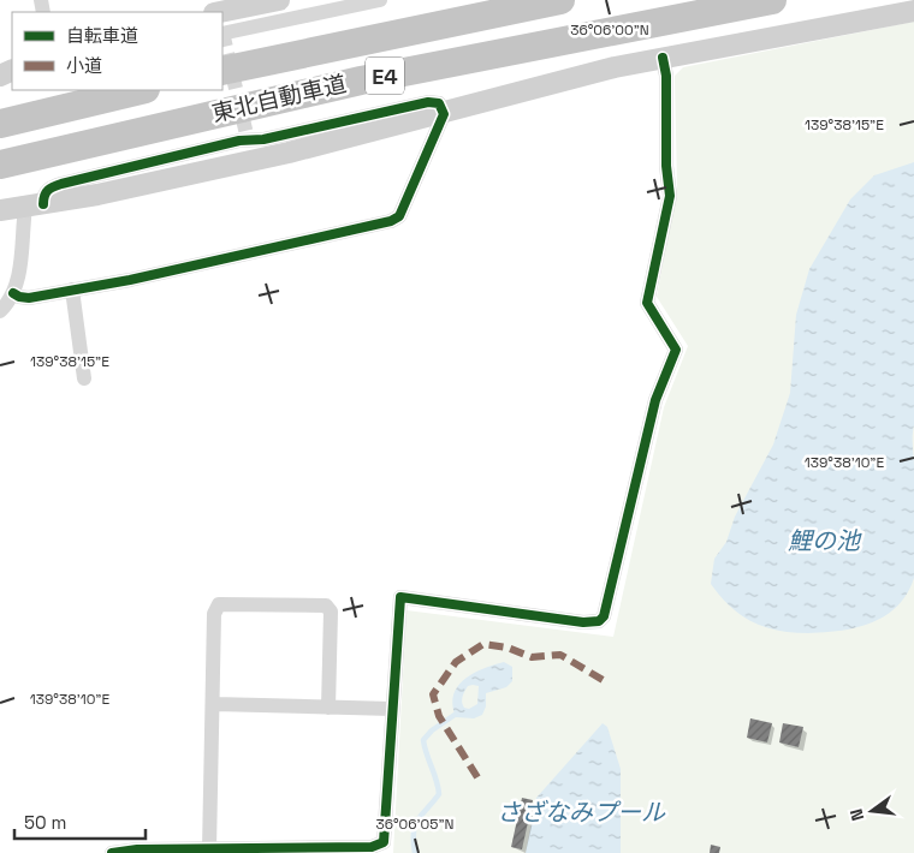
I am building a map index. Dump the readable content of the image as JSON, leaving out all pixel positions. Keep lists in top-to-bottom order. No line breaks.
{"streets":{"highway":["E4","東北自動車道"]},"water":["鯉の池","さざなみプール"],"legend":["自転車道","小道"],"scale_bar":"50 m","north":"left","coordinates":["36°06'00\"N","139°38'15\"E","139°38'10\"E","36°06'05\"N"]}
